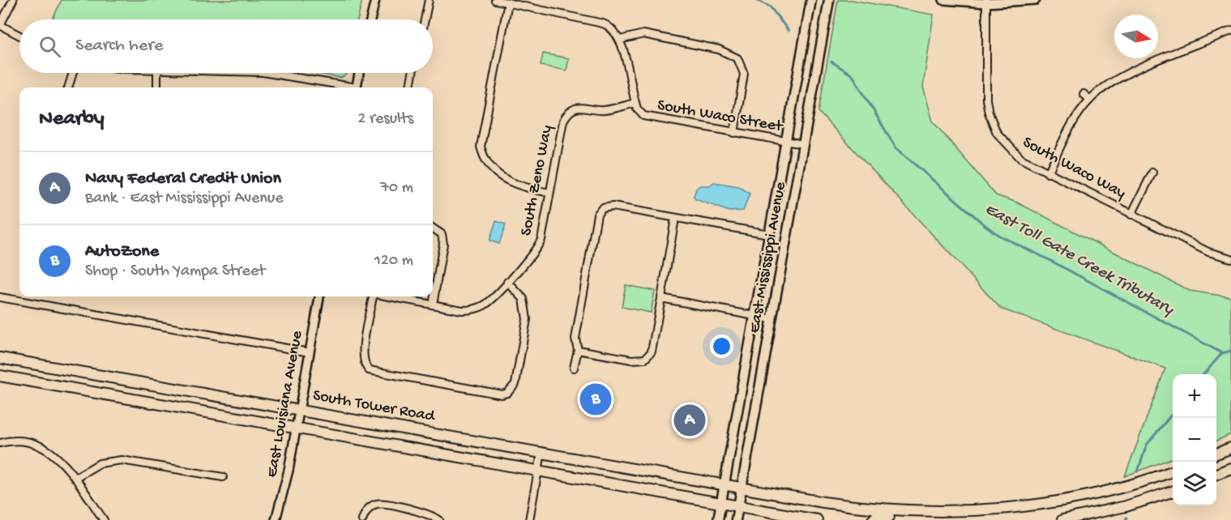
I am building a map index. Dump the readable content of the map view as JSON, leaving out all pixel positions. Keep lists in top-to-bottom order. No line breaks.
{"streets":{"main road":["East Mississippi Avenue","South Tower Road"],"street":["South Waco Street","South Waco Way","South Zeno Way","East Louisiana Avenue"]},"crossings":[["South Waco Street","South Zeno Way"],["South Waco Street","East Mississippi Avenue"],["East Mississippi Avenue","South Tower Road"],["East Louisiana Avenue","South Tower Road"]],"water":["East Toll Gate Creek Tributary"],"north":"right","page":{"search":"Search here","heading":["Nearby","2 results"],"list":[{"mark":"A","name":"Navy Federal Credit Union","note":"Bank · East Mississippi Avenue","value":"70 m"},{"mark":"B","name":"AutoZone","note":"Shop · South Yampa Street","value":"120 m"}],"map_buttons":["+","−"],"pins":["B","A"]}}
